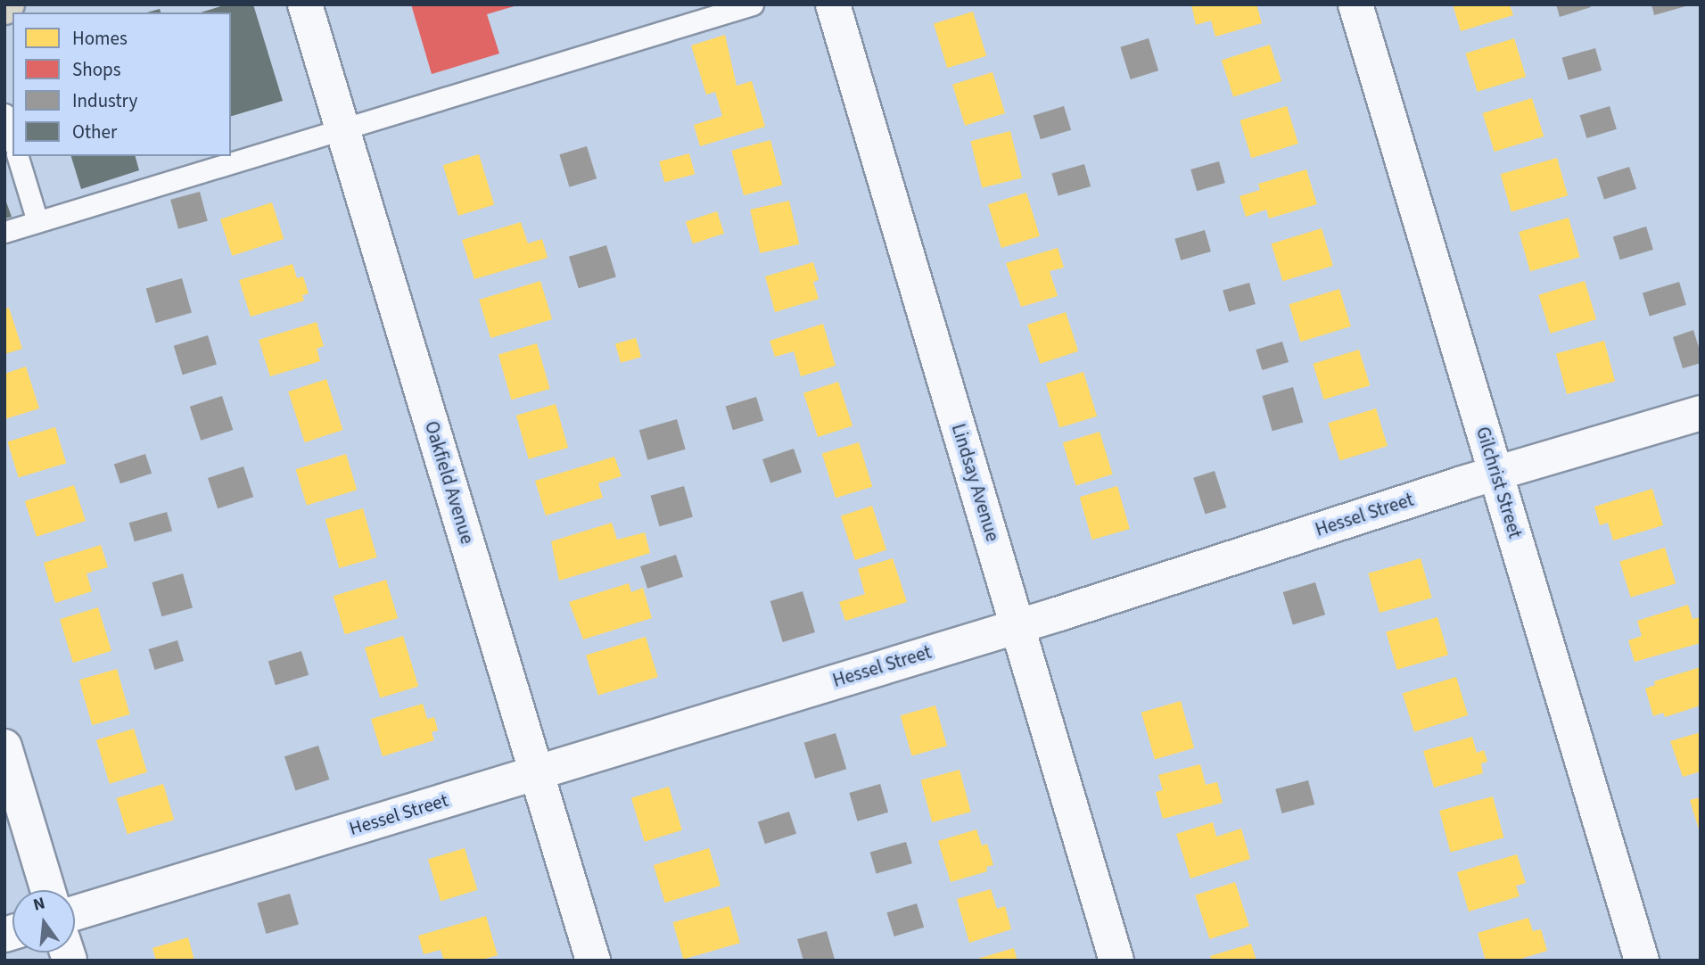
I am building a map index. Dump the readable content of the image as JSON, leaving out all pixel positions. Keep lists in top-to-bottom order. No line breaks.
{"streets":{"street":["Oakfield Avenue","Lindsay Avenue","Gilchrist Street","Hessel Street"]},"crossings":[["Oakfield Avenue","Hessel Street"],["Lindsay Avenue","Hessel Street"],["Gilchrist Street","Hessel Street"]],"legend":["Homes","Shops","Industry","Other"],"north":"top"}
